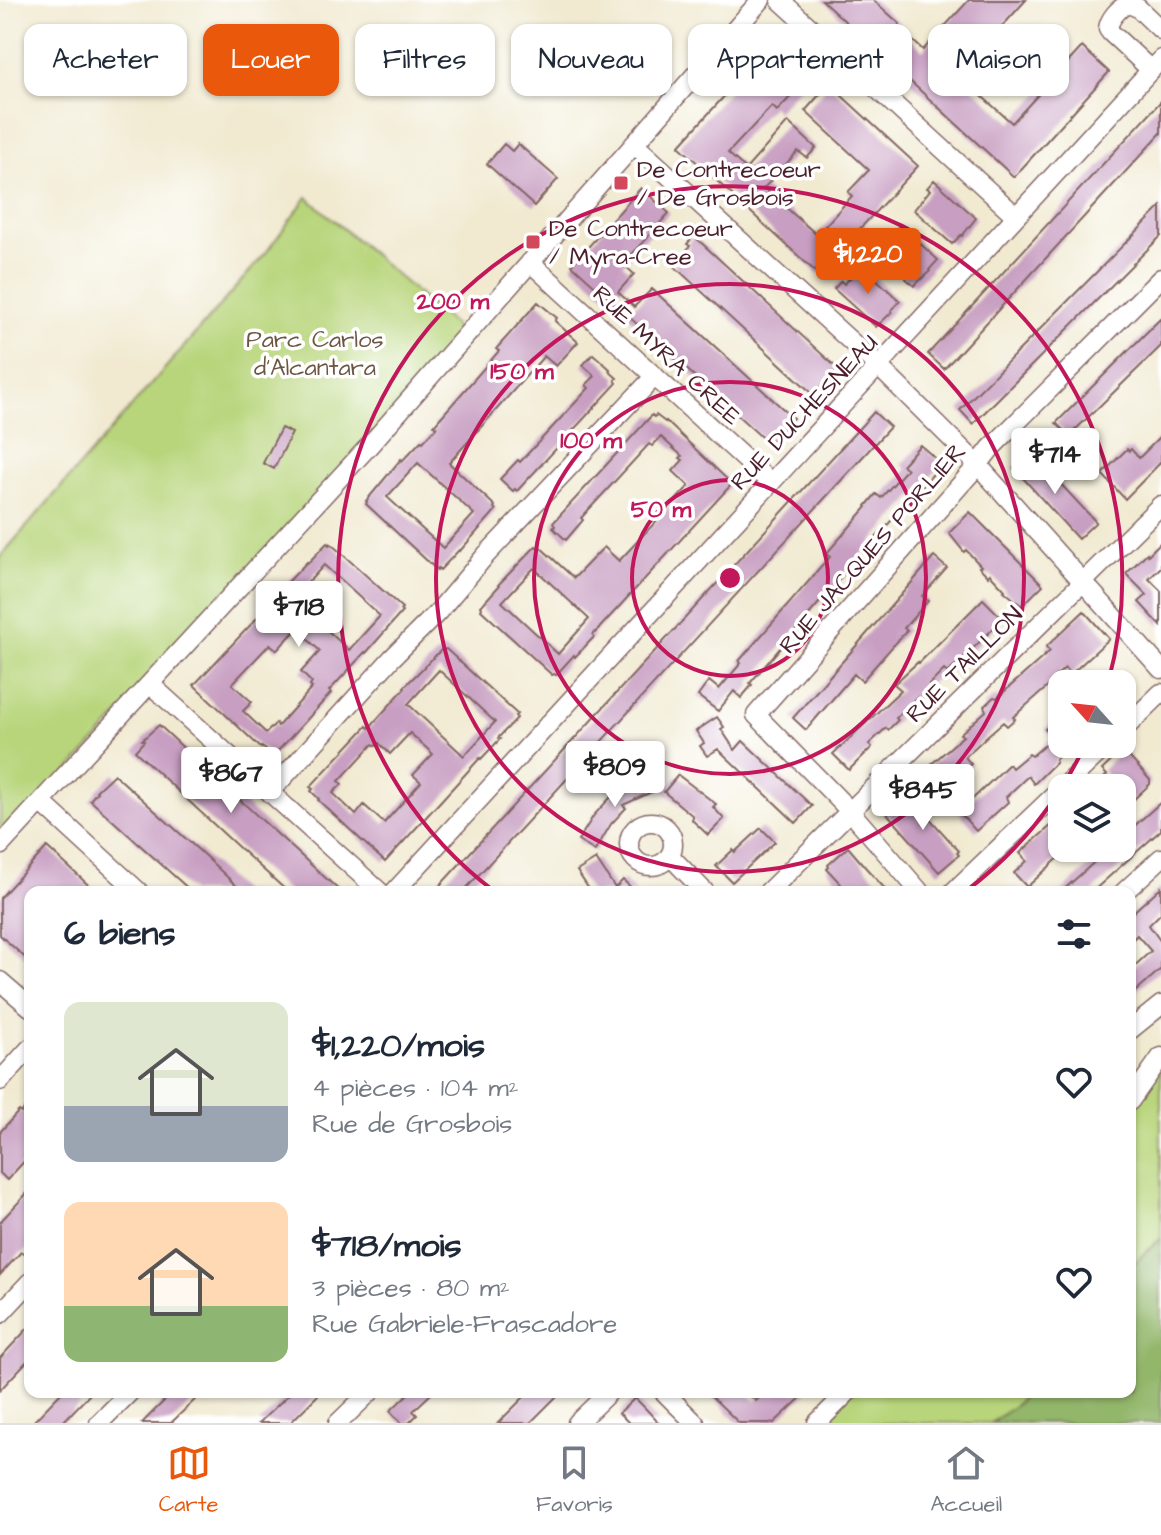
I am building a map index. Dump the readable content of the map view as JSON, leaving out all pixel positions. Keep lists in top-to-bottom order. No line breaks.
{"streets":{"street":["RUE MYRA CREE","RUE DUCHESNEAU","RUE JACQUES PORLIER","RUE TAILLON"]},"crossings":[["RUE MYRA CREE","RUE DUCHESNEAU"],["RUE JACQUES PORLIER","RUE TAILLON"]],"parks":["Parc Carlos d'Alcantara"],"places":{"transit":["De Contrecoeur / De Grosbois","De Contrecoeur / Myra-Cree"]},"north":"top left","page":{"chip":["Acheter","Louer","Filtres","Nouveau","Appartement","Maison"],"price":["$1,220","$714","$718","$809","$867","$845"],"heading":"6 biens","list":[{"name":"$1,220/mois","note":"4 pièces · 104 m² · Rue de Grosbois"},{"name":"$718/mois","note":"3 pièces · 80 m² · Rue Gabriele-Frascadore"}],"tabs":["Carte","Favoris","Accueil"]},"rings":["200 m","150 m","100 m","50 m"]}
